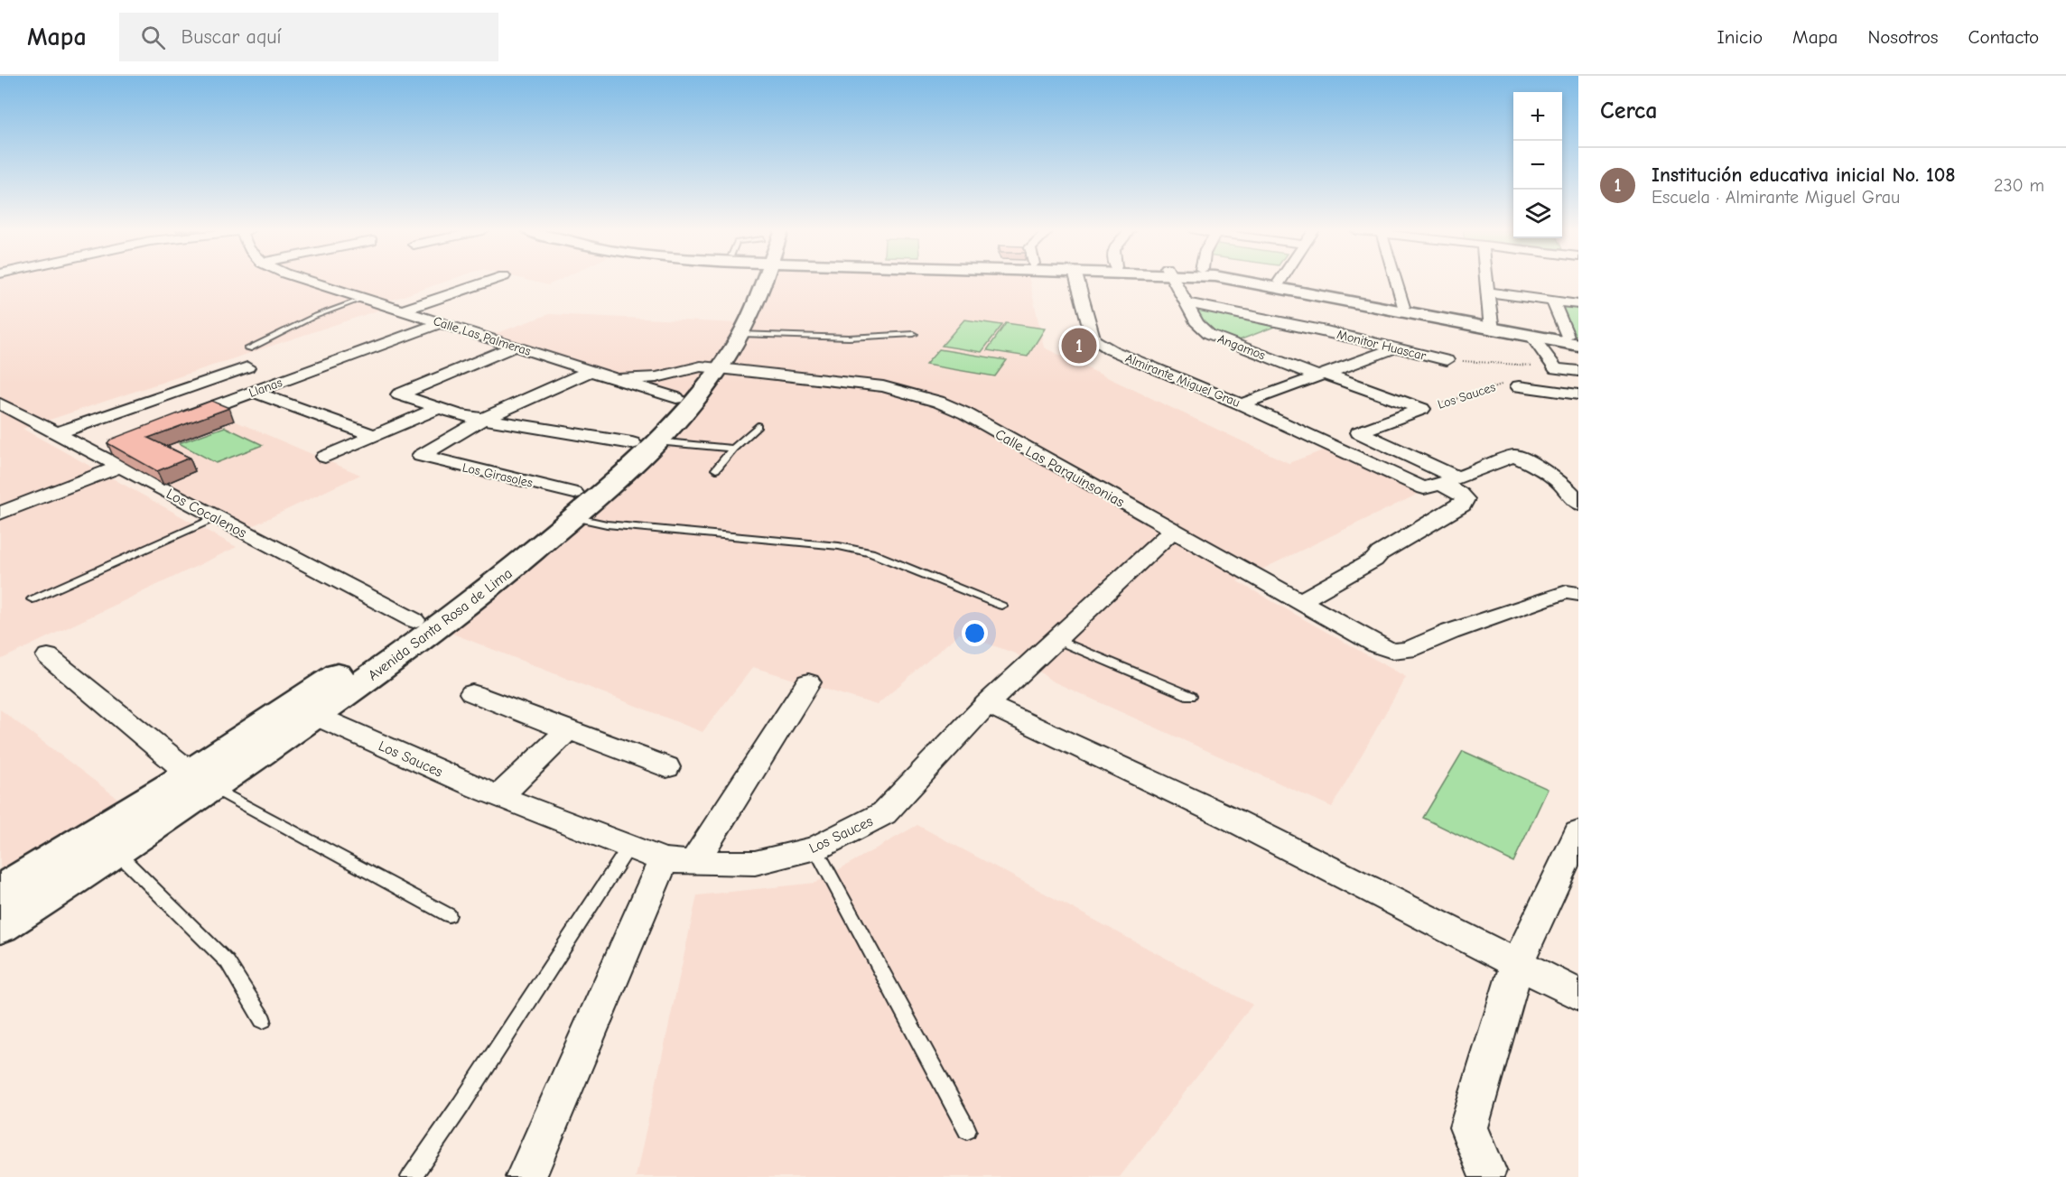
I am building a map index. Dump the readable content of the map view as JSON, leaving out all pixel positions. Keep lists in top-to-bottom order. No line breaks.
{"streets":{"main road":["Avenida Santa Rosa de Lima"],"street":["Calle Las Palmeras","Monitor Huascar","Angamos","Almirante Miguel Grau","Llanas","Los Sauces","Calle Las Parquinsonias","Los Girasoles","Los Cocalenos"]},"crossings":[["Calle Las Palmeras","Llanas"],["Calle Las Palmeras","Calle Las Parquinsonias"],["Calle Las Palmeras","Avenida Santa Rosa de Lima"],["Monitor Huascar","Angamos"],["Angamos","Los Sauces"],["Almirante Miguel Grau","Los Sauces"],["Los Sauces","Calle Las Parquinsonias"],["Los Sauces","Avenida Santa Rosa de Lima"],["Calle Las Parquinsonias","Avenida Santa Rosa de Lima"],["Los Girasoles","Avenida Santa Rosa de Lima"],["Los Cocalenos","Avenida Santa Rosa de Lima"]],"page":{"header":"Mapa","search":"Buscar aquí","nav":["Inicio","Mapa","Nosotros","Contacto"],"heading":"Cerca","map_buttons":["+","−"],"list":[{"mark":"1","name":"Institución educativa inicial No. 108","note":"Escuela · Almirante Miguel Grau","value":"230 m"}],"pins":"1"}}
